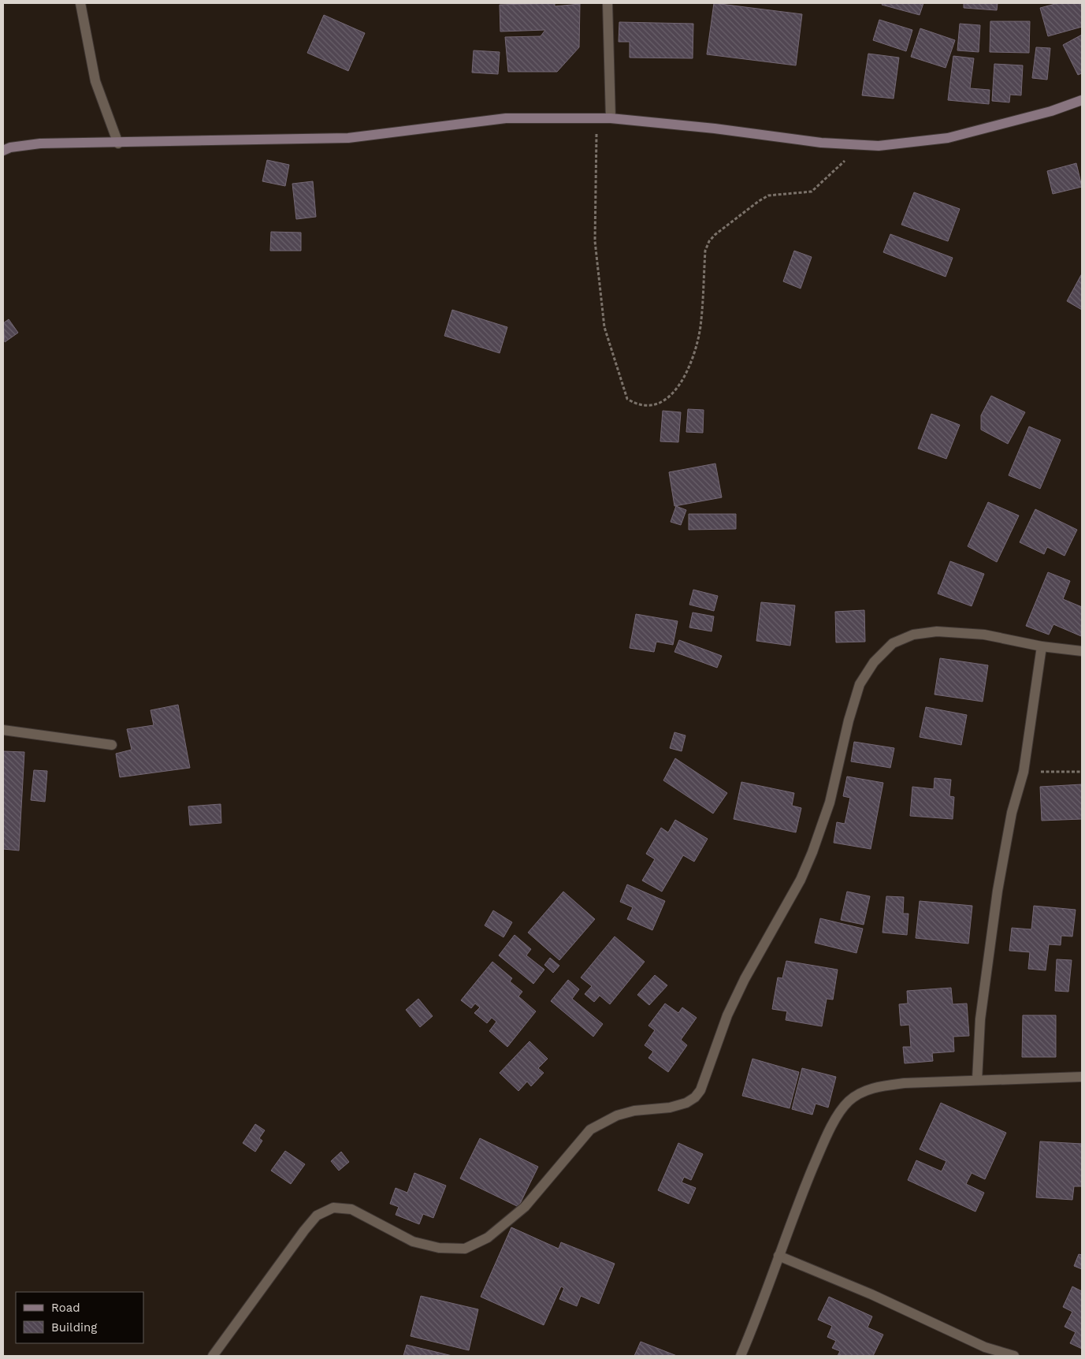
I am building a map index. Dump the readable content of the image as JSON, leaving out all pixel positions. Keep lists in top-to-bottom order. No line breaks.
{"legend":["Road","Building"]}
